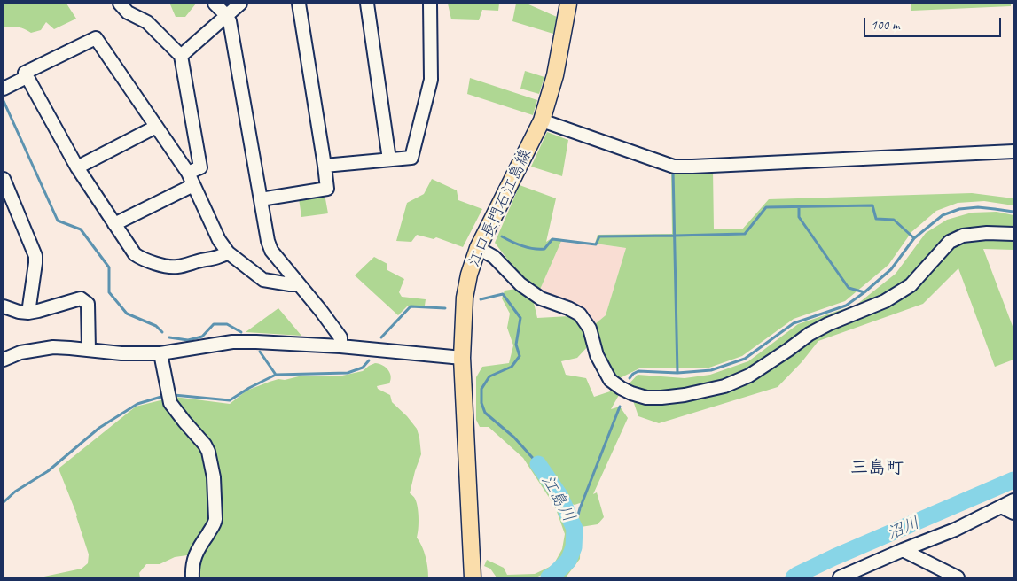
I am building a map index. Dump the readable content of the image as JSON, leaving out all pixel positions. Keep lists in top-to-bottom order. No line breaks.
{"streets":{"main road":["江口長門石江島線"]},"districts":["三島町"],"water":["江島川","沼川"],"scale_bar":"100 m"}
